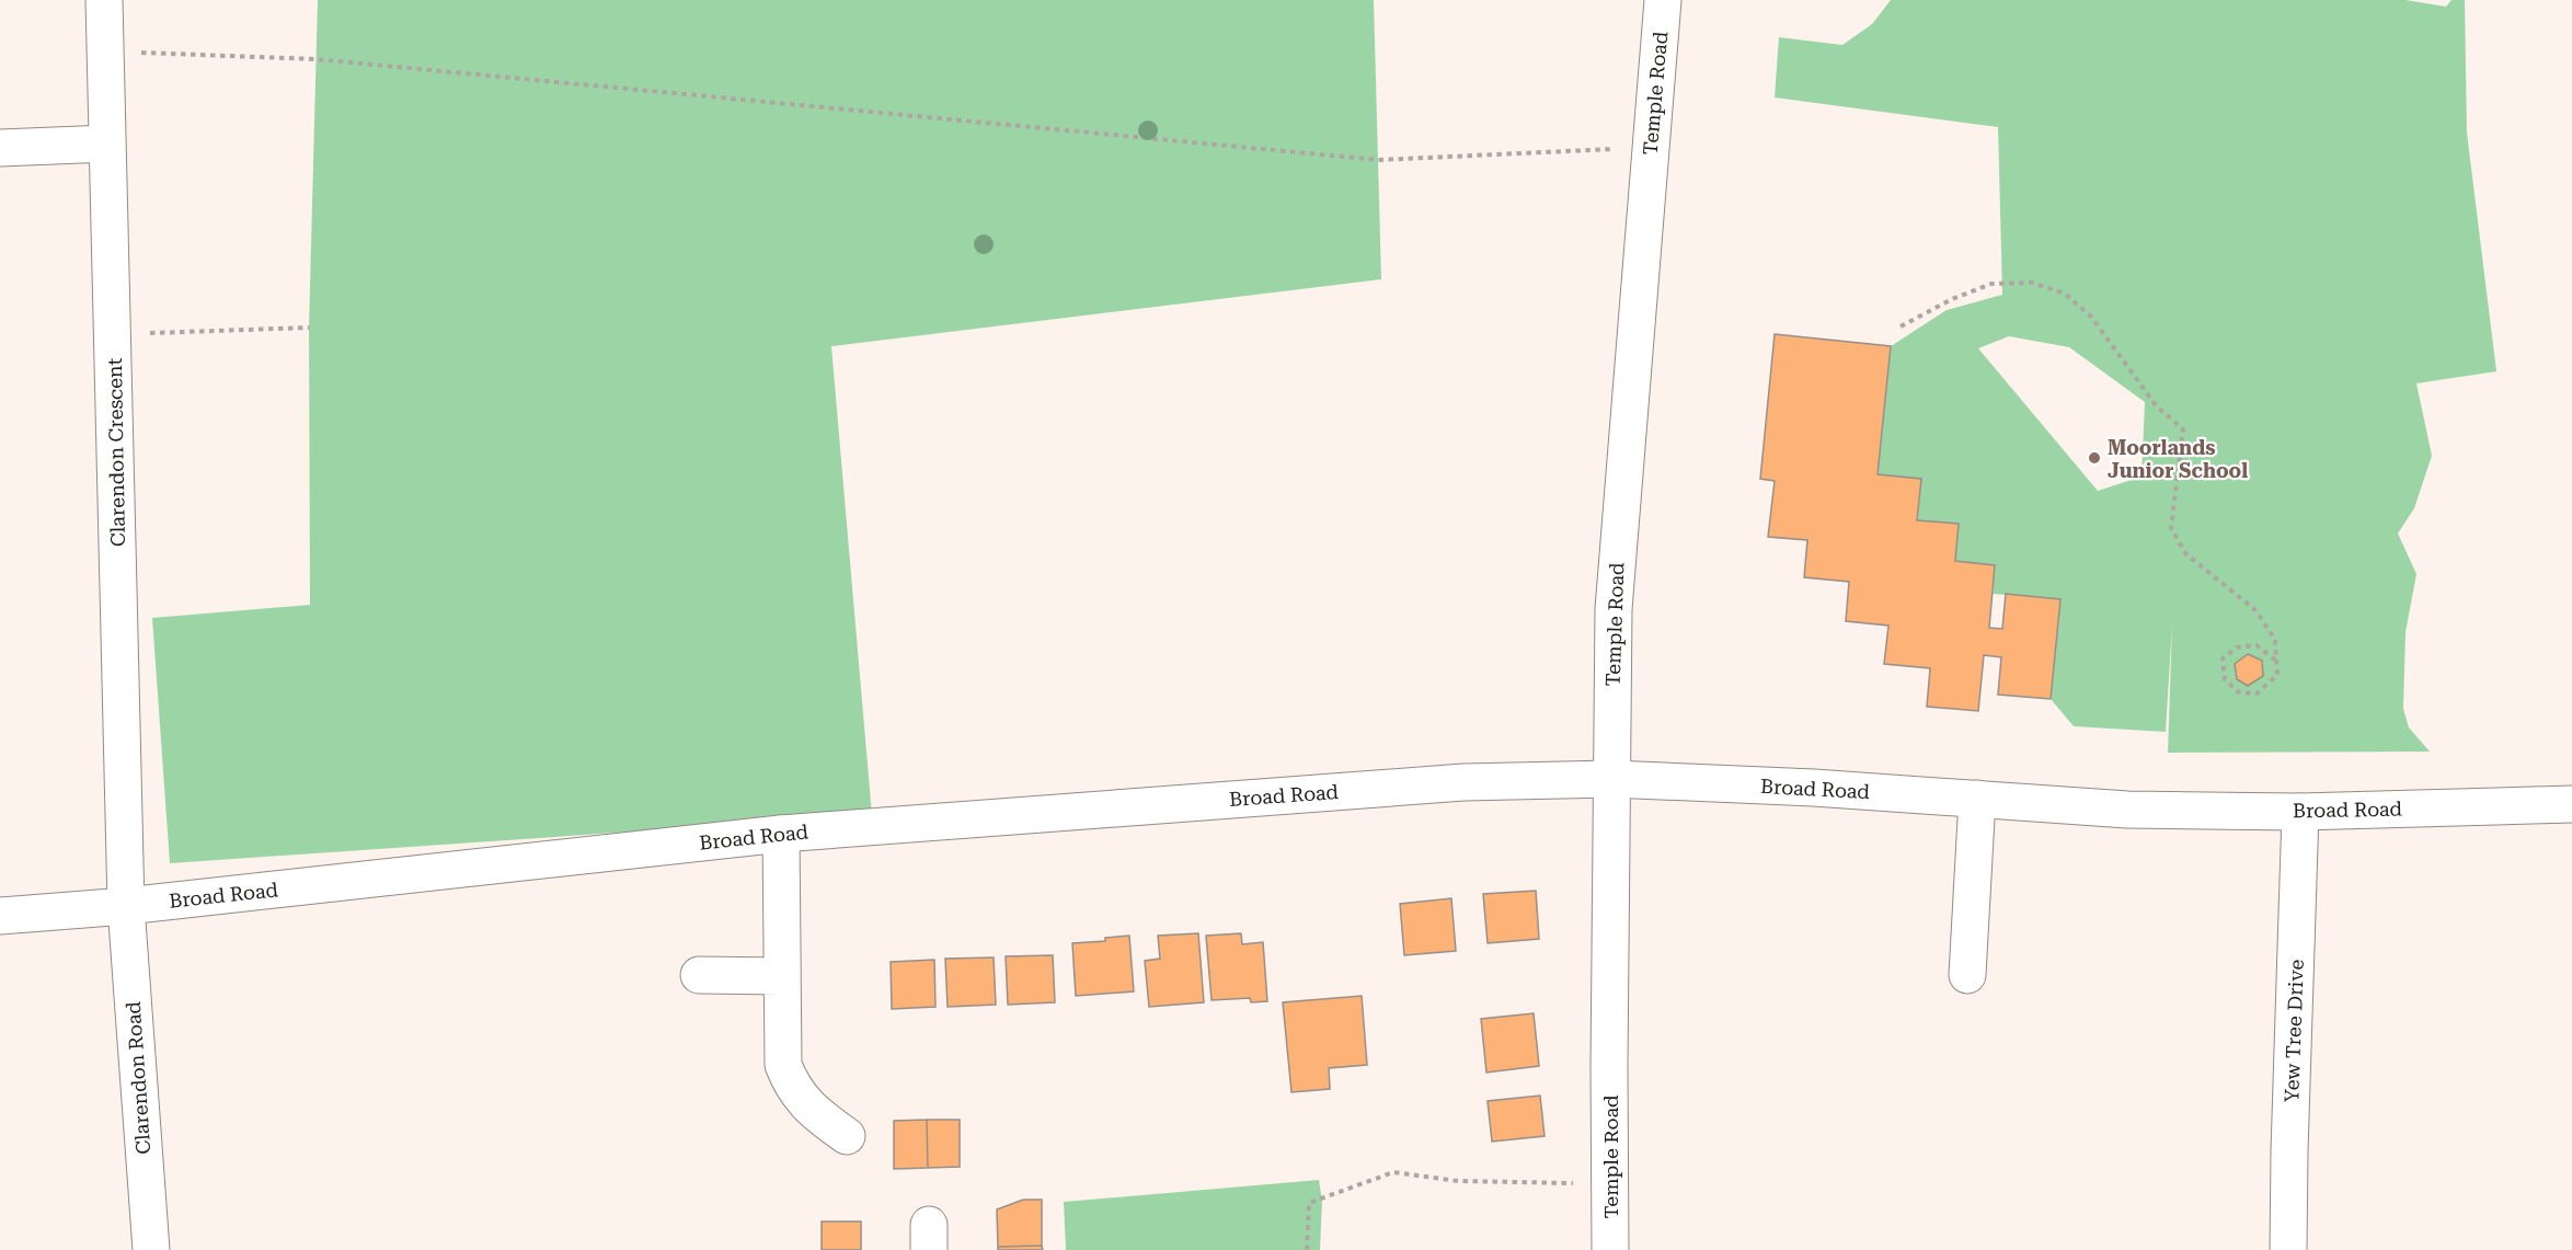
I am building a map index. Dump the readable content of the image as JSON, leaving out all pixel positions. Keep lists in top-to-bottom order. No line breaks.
{"streets":{"street":["Temple Road","Clarendon Crescent","Broad Road","Yew Tree Drive","Clarendon Road"]},"crossings":[["Temple Road","Broad Road"],["Clarendon Crescent","Broad Road"],["Clarendon Crescent","Clarendon Road"],["Broad Road","Yew Tree Drive"],["Broad Road","Clarendon Road"]],"places":["Moorlands Junior School"]}
